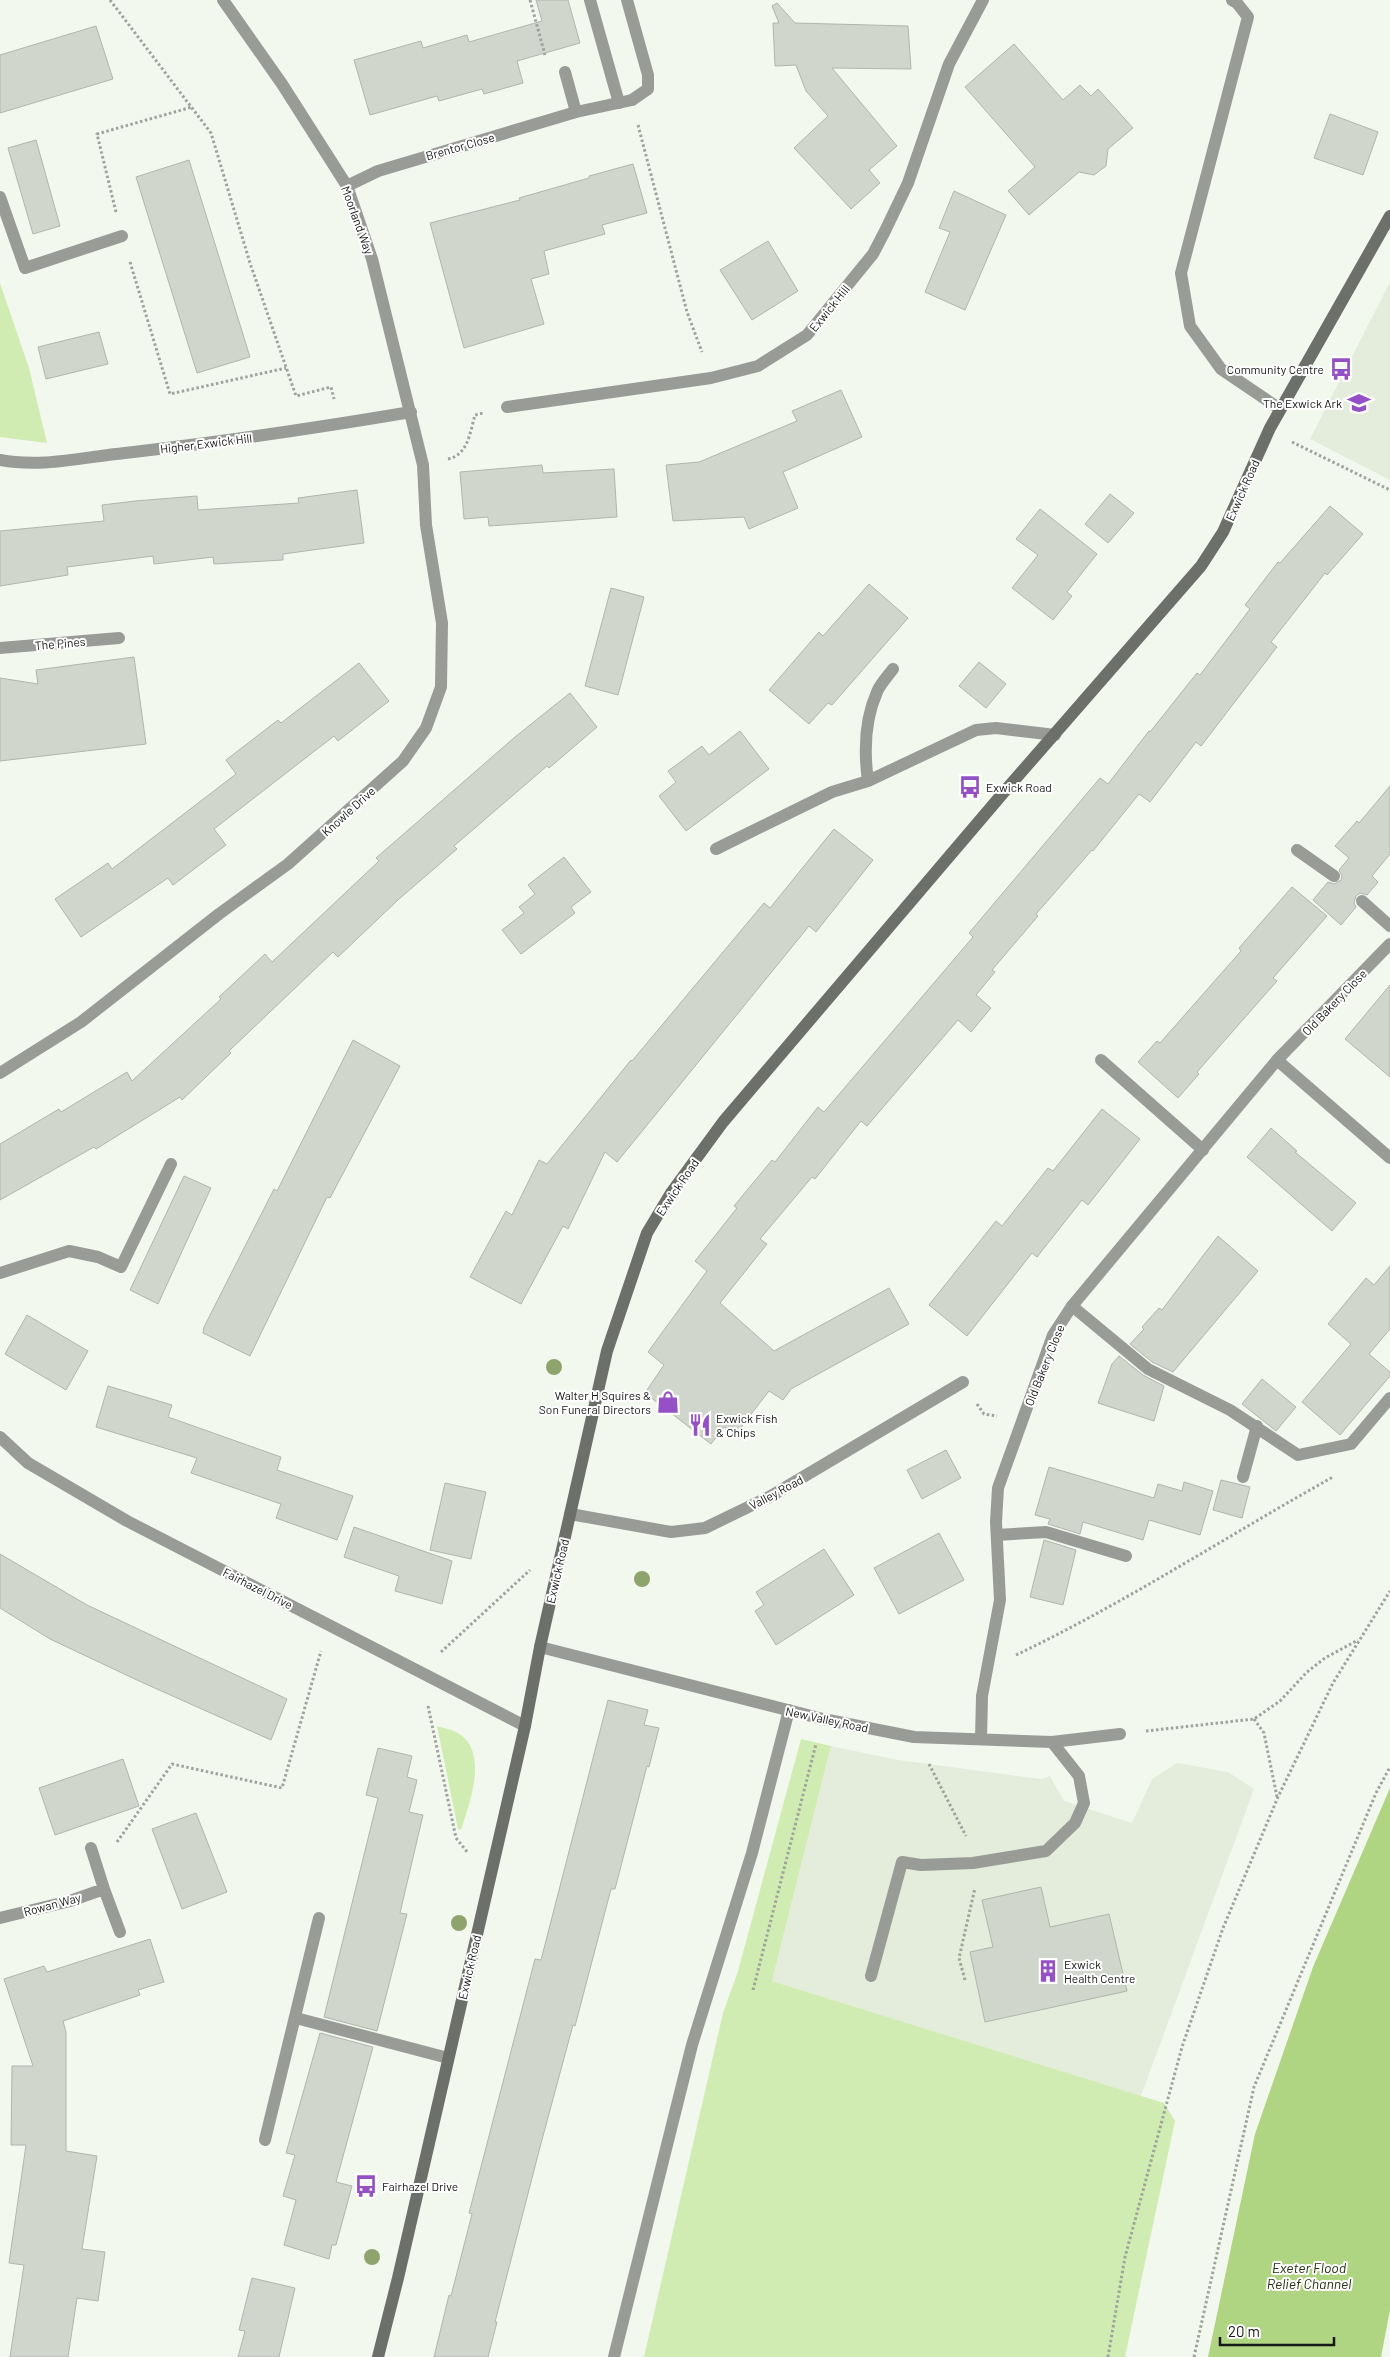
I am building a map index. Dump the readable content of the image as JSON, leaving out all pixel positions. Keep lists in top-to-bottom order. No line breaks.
{"streets":{"street":["Brentor Close","Moorland Way","Exwick Hill","Higher Exwick Hill","Exwick Road","The Pines","Knowle Drive","Old Bakery Close","Valley Road","Fairhazel Drive","New Valley Road","Rowan Way"]},"crossings":[["Brentor Close","Moorland Way"],["Moorland Way","Higher Exwick Hill"],["Moorland Way","Knowle Drive"],["Higher Exwick Hill","Knowle Drive"],["Exwick Road","Valley Road"],["Exwick Road","Fairhazel Drive"],["Exwick Road","New Valley Road"],["Old Bakery Close","New Valley Road"]],"water":["Exeter Flood Relief Channel"],"places":{"bus stop":["Community Centre","Exwick Road","Fairhazel Drive"],"school or university":["The Exwick Ark"],"shop":["Walter H Squires & Son Funeral Directors"],"restaurant":["Exwick Fish & Chips"],"building":["Exwick Health Centre"]},"scale_bar":"20 m"}
